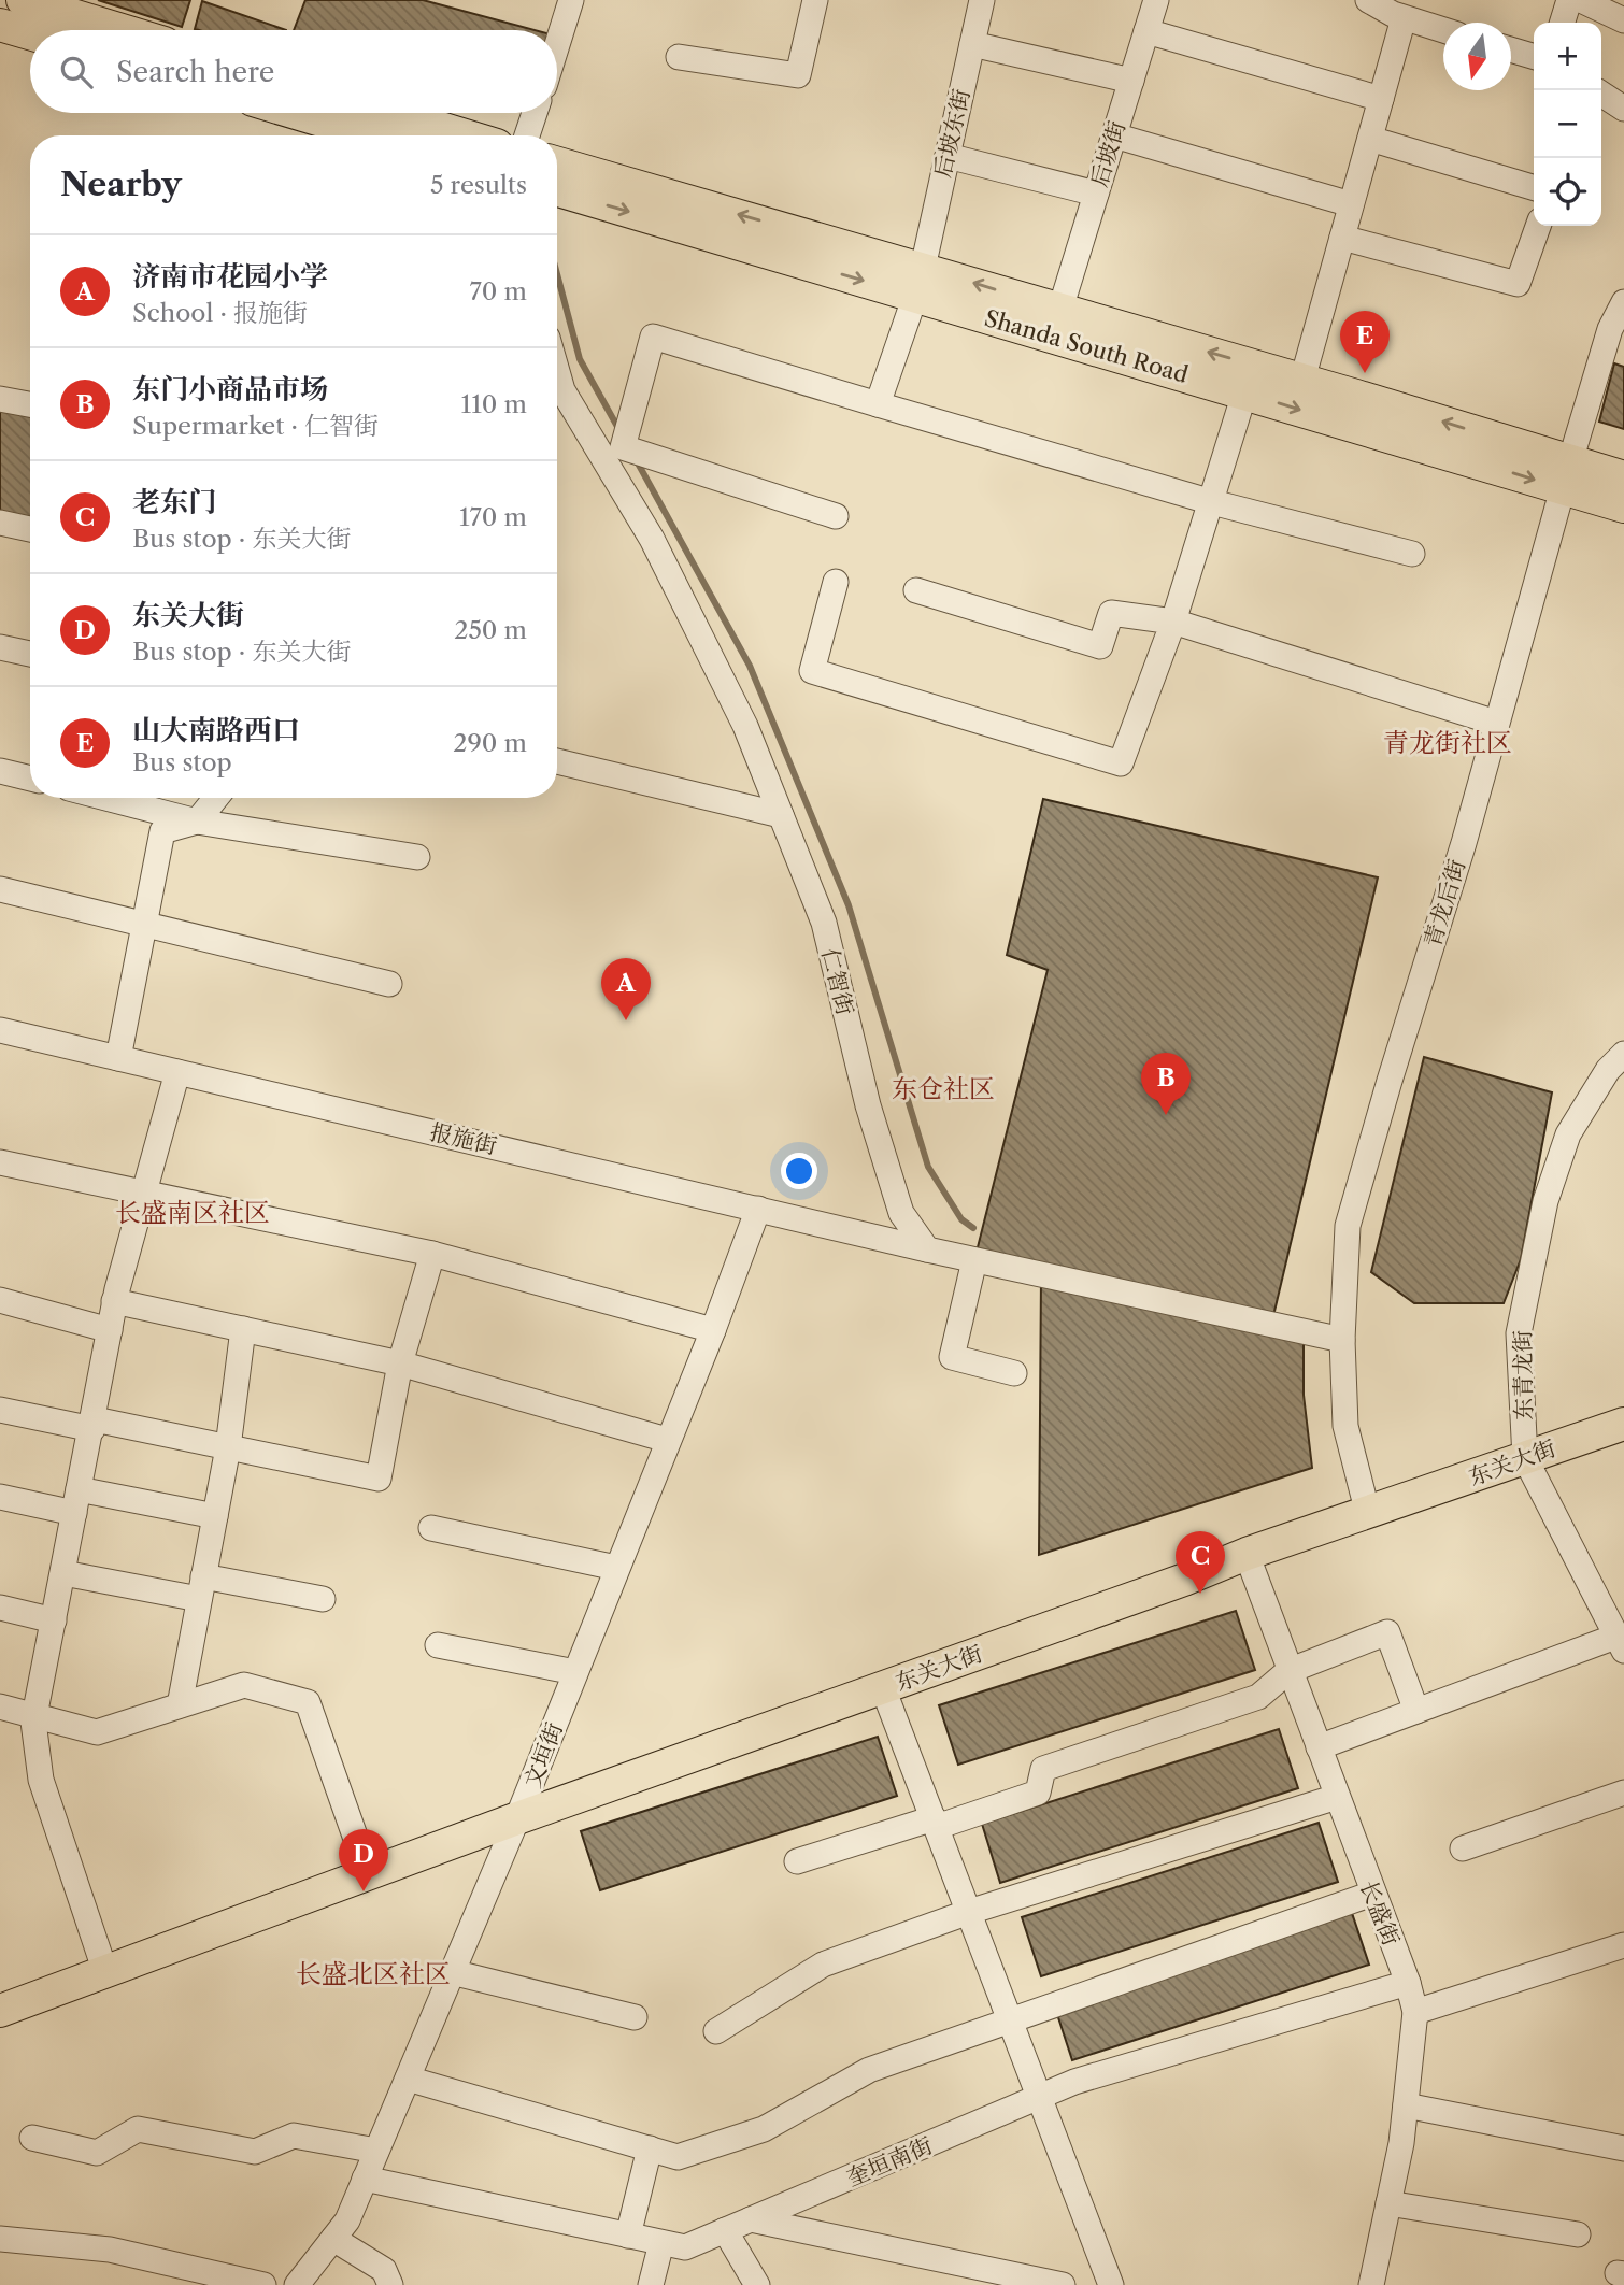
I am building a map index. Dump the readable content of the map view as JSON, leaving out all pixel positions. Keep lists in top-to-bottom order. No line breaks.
{"streets":{"main road":["Shanda South Road","东关大街"],"street":["后坡东街","后坡街","青龙后街","仁智街","报施街","东青龙街","文垣街","长盛街","奎垣南街"]},"crossings":[["后坡东街","Shanda South Road"],["后坡街","Shanda South Road"],["Shanda South Road","青龙后街"],["青龙后街","东关大街"],["仁智街","报施街"],["报施街","文垣街"],["东青龙街","东关大街"],["东关大街","文垣街"],["东关大街","长盛街"],["文垣街","奎垣南街"],["长盛街","奎垣南街"]],"districts":["青龙街社区","东仓社区","长盛南区社区","长盛北区社区"],"north":"bottom","page":{"map_buttons":["+","−"],"search":"Search here","heading":["Nearby","5 results"],"list":[{"mark":"A","name":"济南市花园小学","note":"School · 报施街","value":"70 m"},{"mark":"B","name":"东门小商品市场","note":"Supermarket · 仁智街","value":"110 m"},{"mark":"C","name":"老东门","note":"Bus stop · 东关大街","value":"170 m"},{"mark":"D","name":"东关大街","note":"Bus stop · 东关大街","value":"250 m"},{"mark":"E","name":"山大南路西口","note":"Bus stop","value":"290 m"}],"pins":["E","A","B","C","D"]}}
